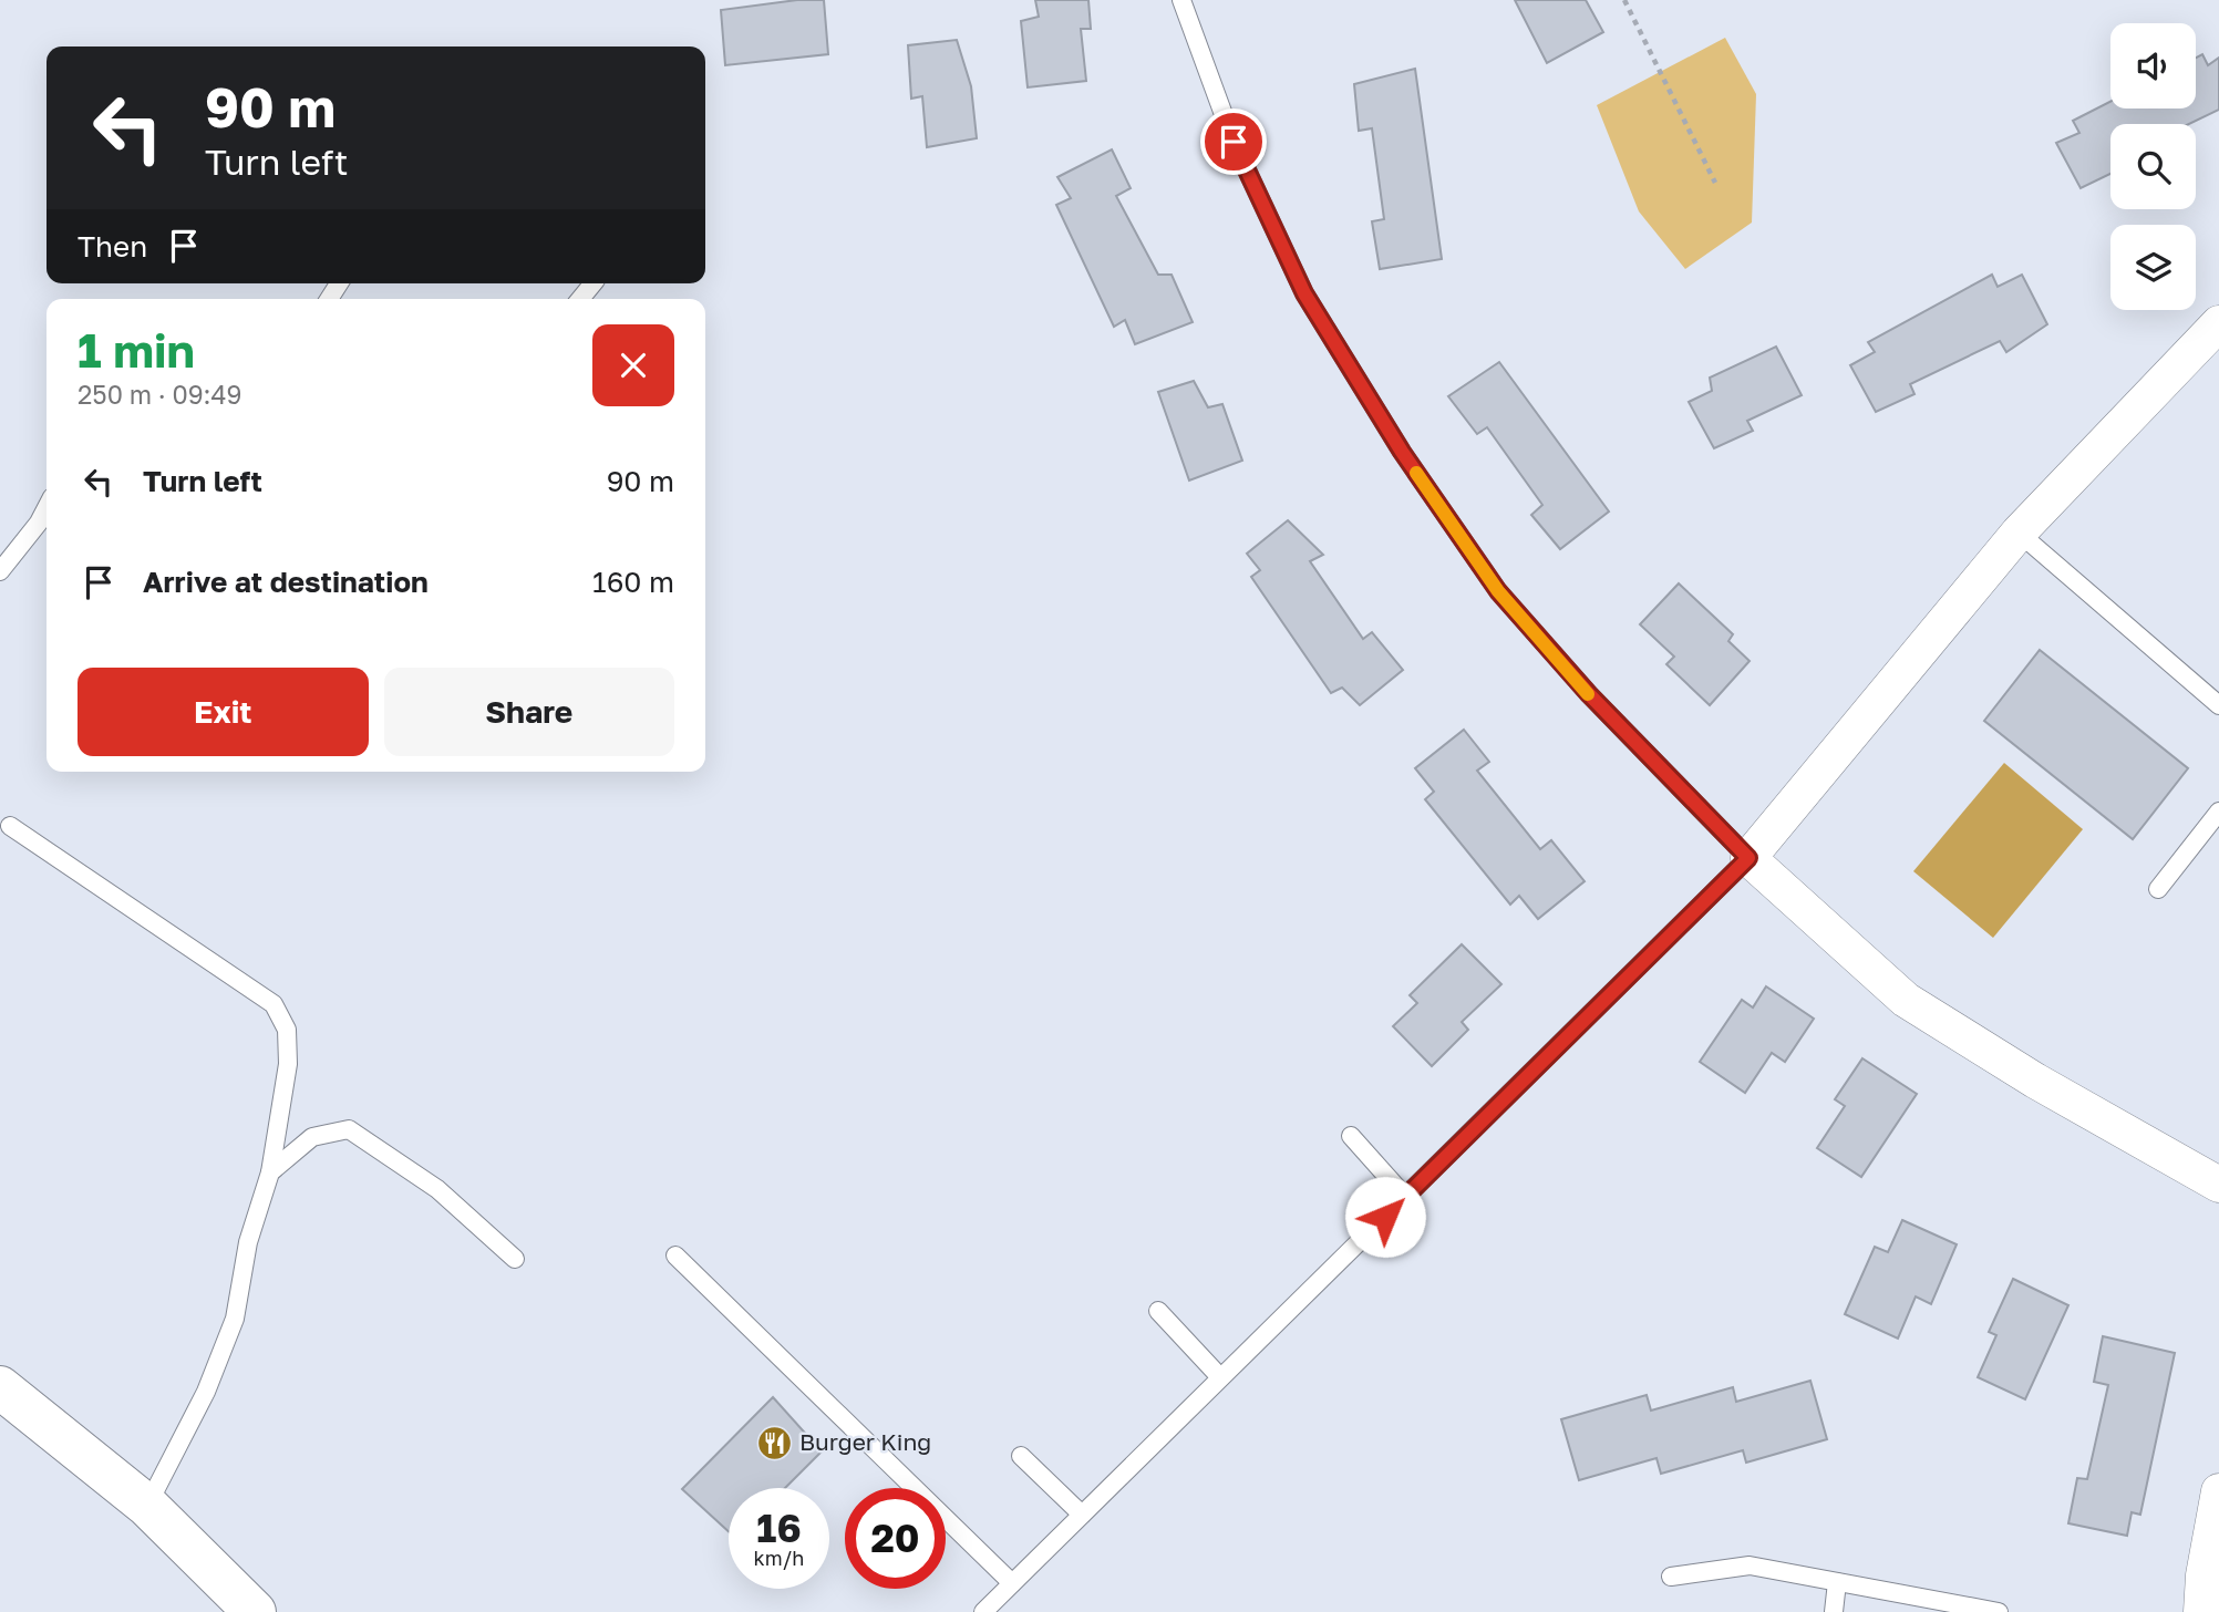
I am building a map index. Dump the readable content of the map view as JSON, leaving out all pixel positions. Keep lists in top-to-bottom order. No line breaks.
{"places":{"restaurant":["Burger King"]},"page":{"turn":["90 m","Turn left"],"then":"Then","heading":["1 min","250 m · 09:49"],"list":[{"name":"Turn left","value":"90 m"},{"name":"Arrive at destination","value":"160 m"}],"buttons":["Exit","Share"],"speed":"16 km/h","limit":"20"}}
